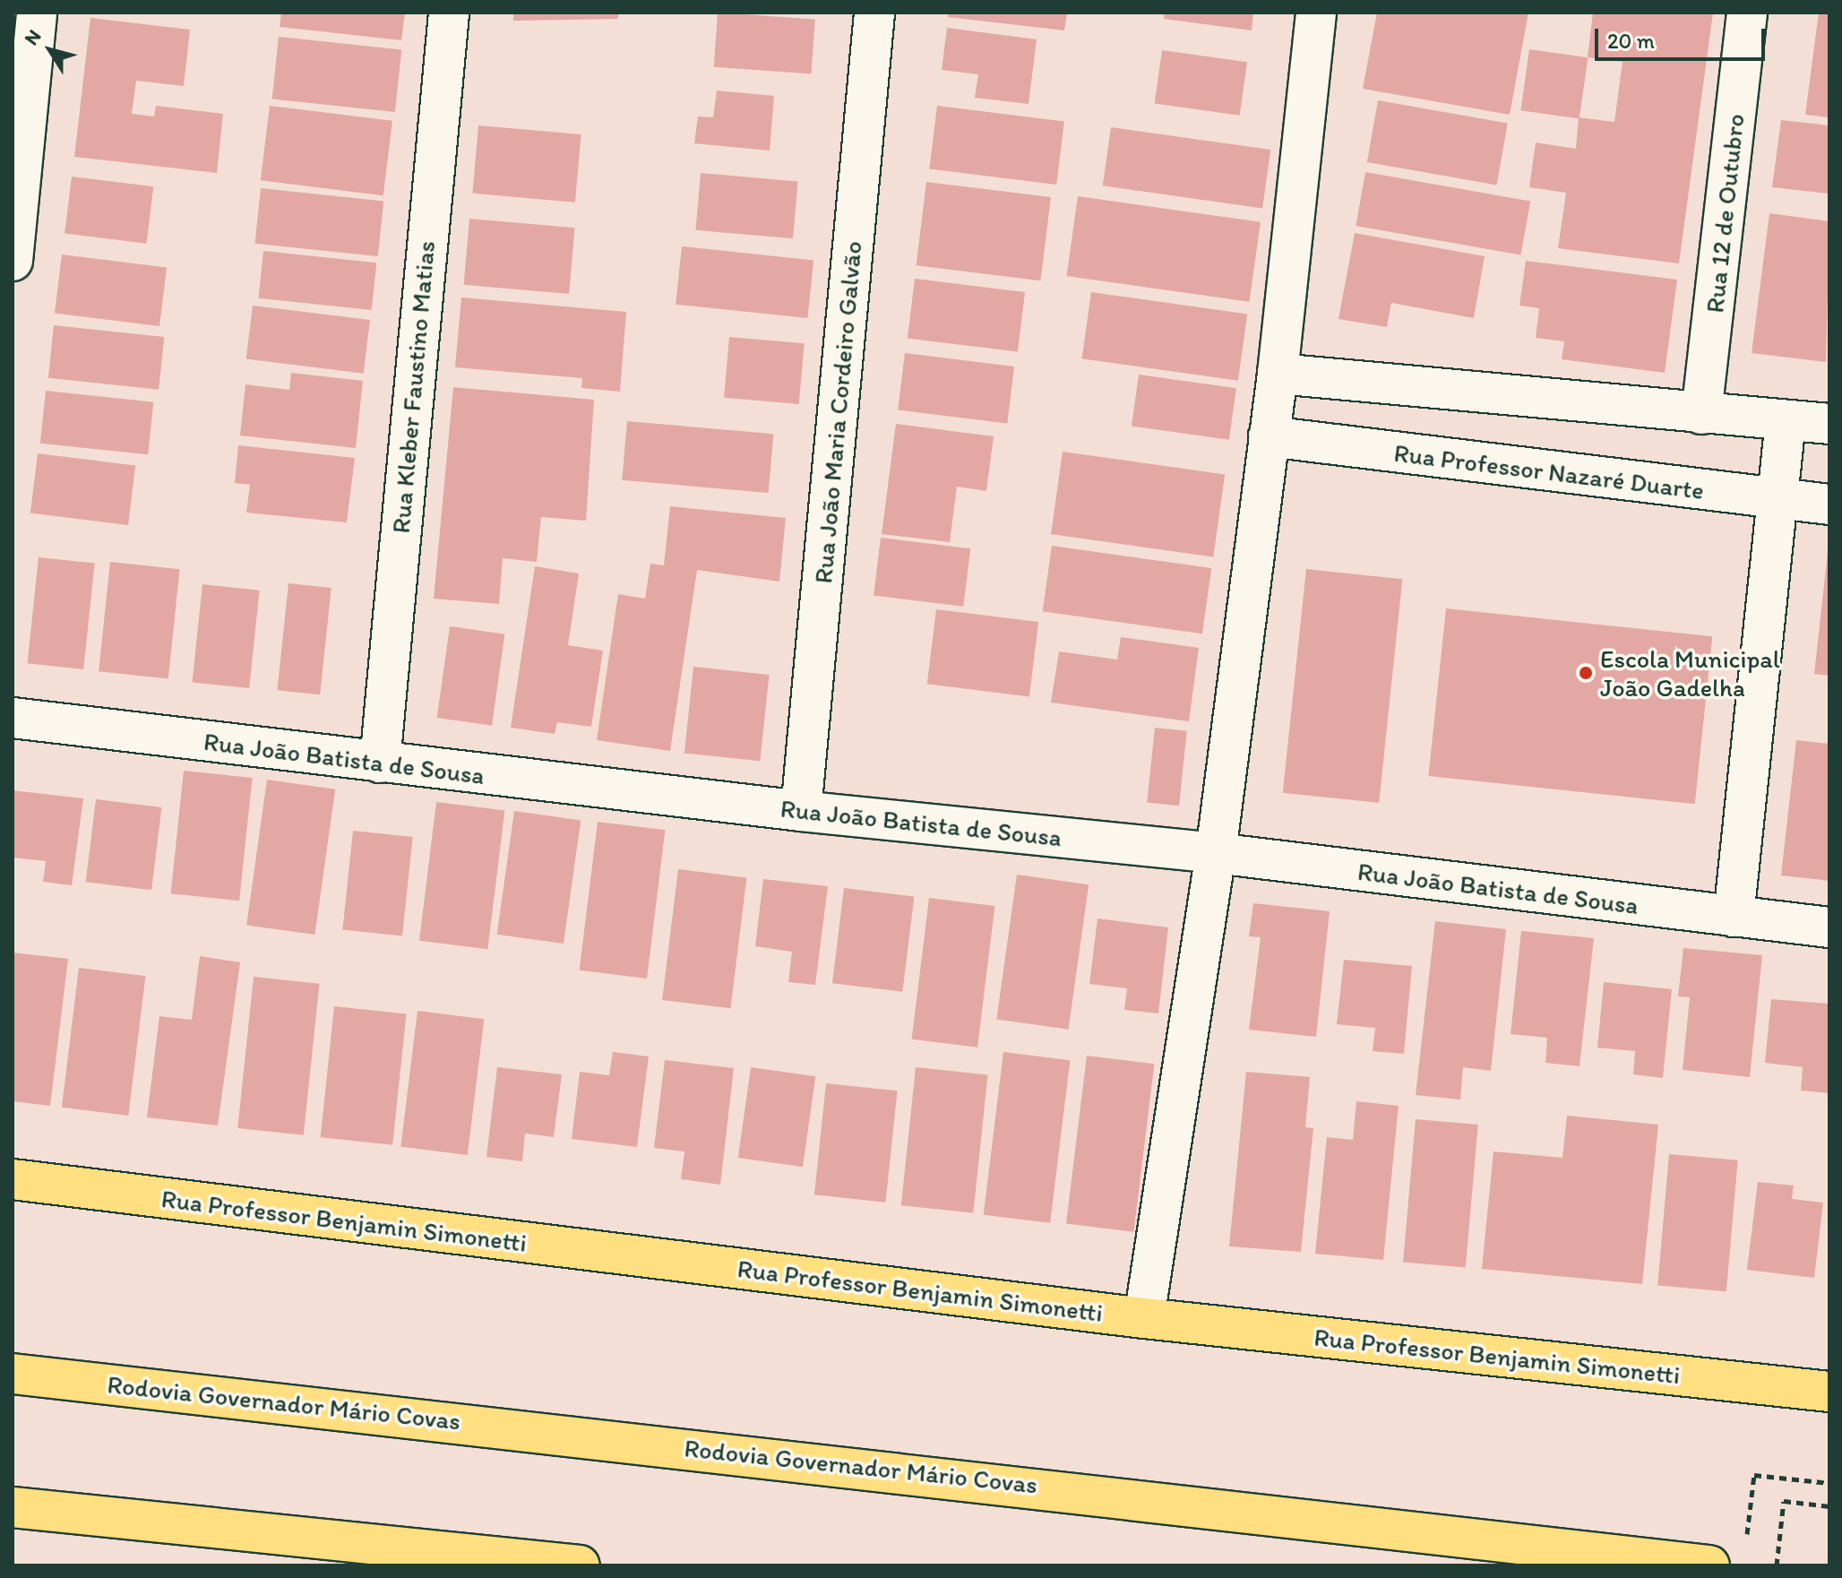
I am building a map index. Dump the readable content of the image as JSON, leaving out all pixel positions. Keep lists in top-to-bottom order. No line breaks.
{"streets":{"main road":["Rua Professor Benjamin Simonetti","Rodovia Governador Mário Covas"],"street":["Rua 12 de Outubro","Rua Kleber Faustino Matias","Rua João Maria Cordeiro Galvão","Rua Professor Nazaré Duarte","Rua João Batista de Sousa"]},"crossings":[["Rua Kleber Faustino Matias","Rua João Batista de Sousa"],["Rua João Maria Cordeiro Galvão","Rua João Batista de Sousa"]],"places":["Escola Municipal João Gadelha"],"scale_bar":"20 m","north":"top left"}
